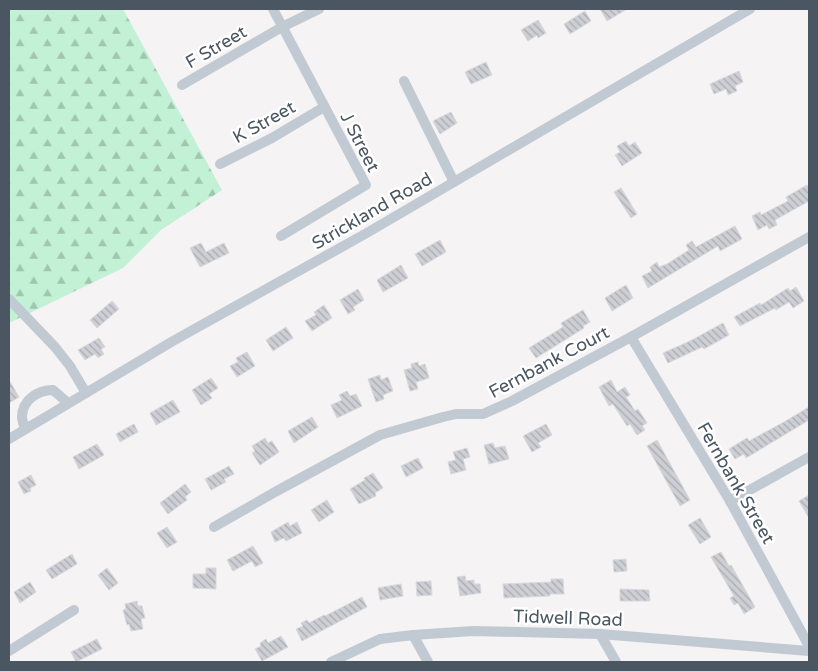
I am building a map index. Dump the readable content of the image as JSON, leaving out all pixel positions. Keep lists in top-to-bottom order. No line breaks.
{"streets":{"street":["F Street","K Street","J Street","Strickland Road","Fernbank Court","Fernbank Street","Tidwell Road"]},"crossings":[["F Street","J Street"],["K Street","J Street"],["Fernbank Court","Fernbank Street"]]}
